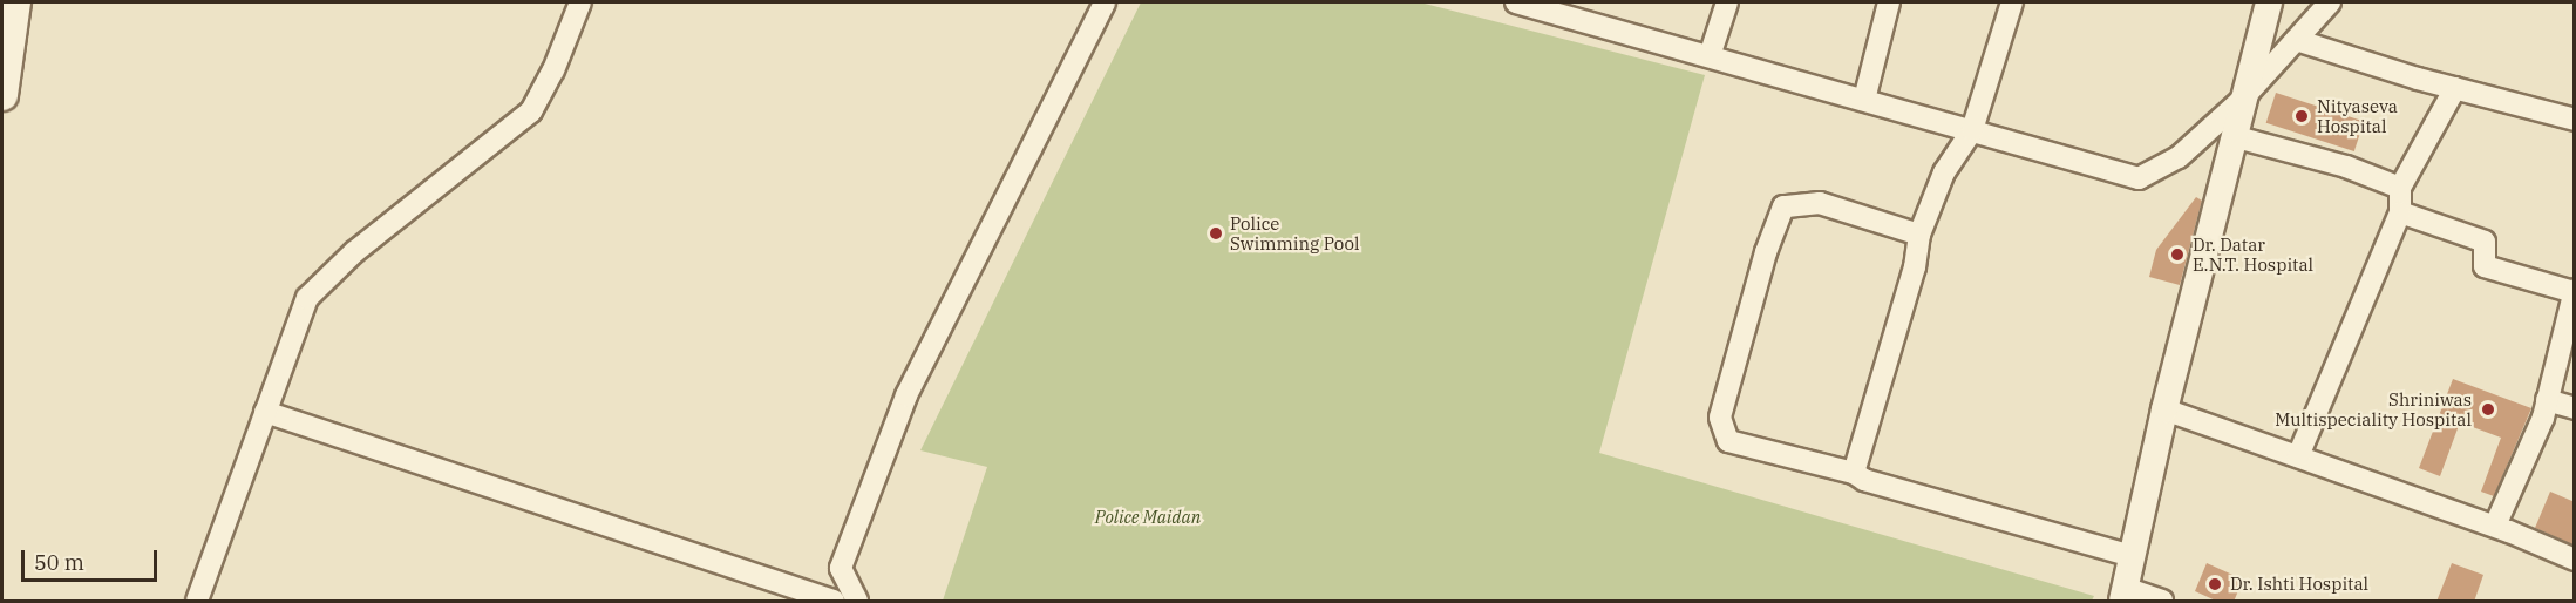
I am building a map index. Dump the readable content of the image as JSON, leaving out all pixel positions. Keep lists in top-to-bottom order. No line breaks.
{"parks":["Police Maidan"],"places":["Nityaseva Hospital","Police Swimming Pool","Dr. Datar E.N.T. Hospital","Shriniwas Multispeciality Hospital","Dr. Ishti Hospital"],"scale_bar":"50 m"}
